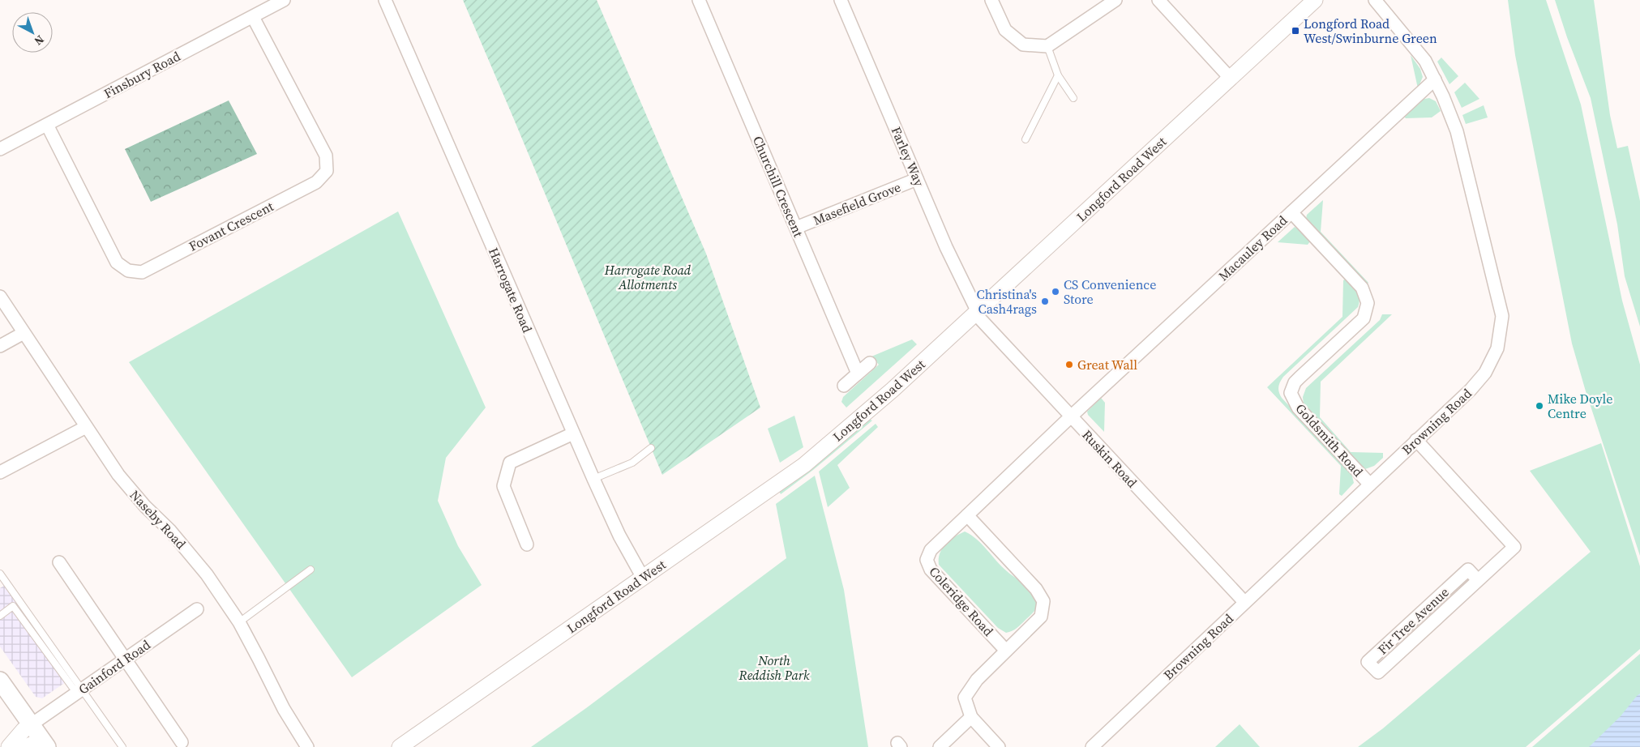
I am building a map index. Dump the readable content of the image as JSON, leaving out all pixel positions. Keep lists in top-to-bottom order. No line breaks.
{"streets":{"street":["Finsbury Road","Farley Way","Longford Road West","Churchill Crescent","Masefield Grove","Fovant Crescent","Macauley Road","Harrogate Road","Browning Road","Goldsmith Road","Ruskin Road","Naseby Road","Coleridge Road","Fir Tree Avenue","Gainford Road"]},"crossings":[["Finsbury Road","Fovant Crescent"],["Farley Way","Longford Road West"],["Farley Way","Masefield Grove"],["Farley Way","Ruskin Road"],["Longford Road West","Harrogate Road"],["Longford Road West","Ruskin Road"],["Churchill Crescent","Masefield Grove"],["Macauley Road","Browning Road"],["Macauley Road","Goldsmith Road"],["Macauley Road","Ruskin Road"],["Macauley Road","Coleridge Road"],["Browning Road","Goldsmith Road"],["Browning Road","Ruskin Road"],["Browning Road","Fir Tree Avenue"],["Ruskin Road","Coleridge Road"]],"parks":["Harrogate Road Allotments","North Reddish Park"],"places":{"transit":["Longford Road West/Swinburne Green"],"other":["CS Convenience Store","Christina's Cash4rags","Great Wall","Mike Doyle Centre"]},"north":"bottom right"}
